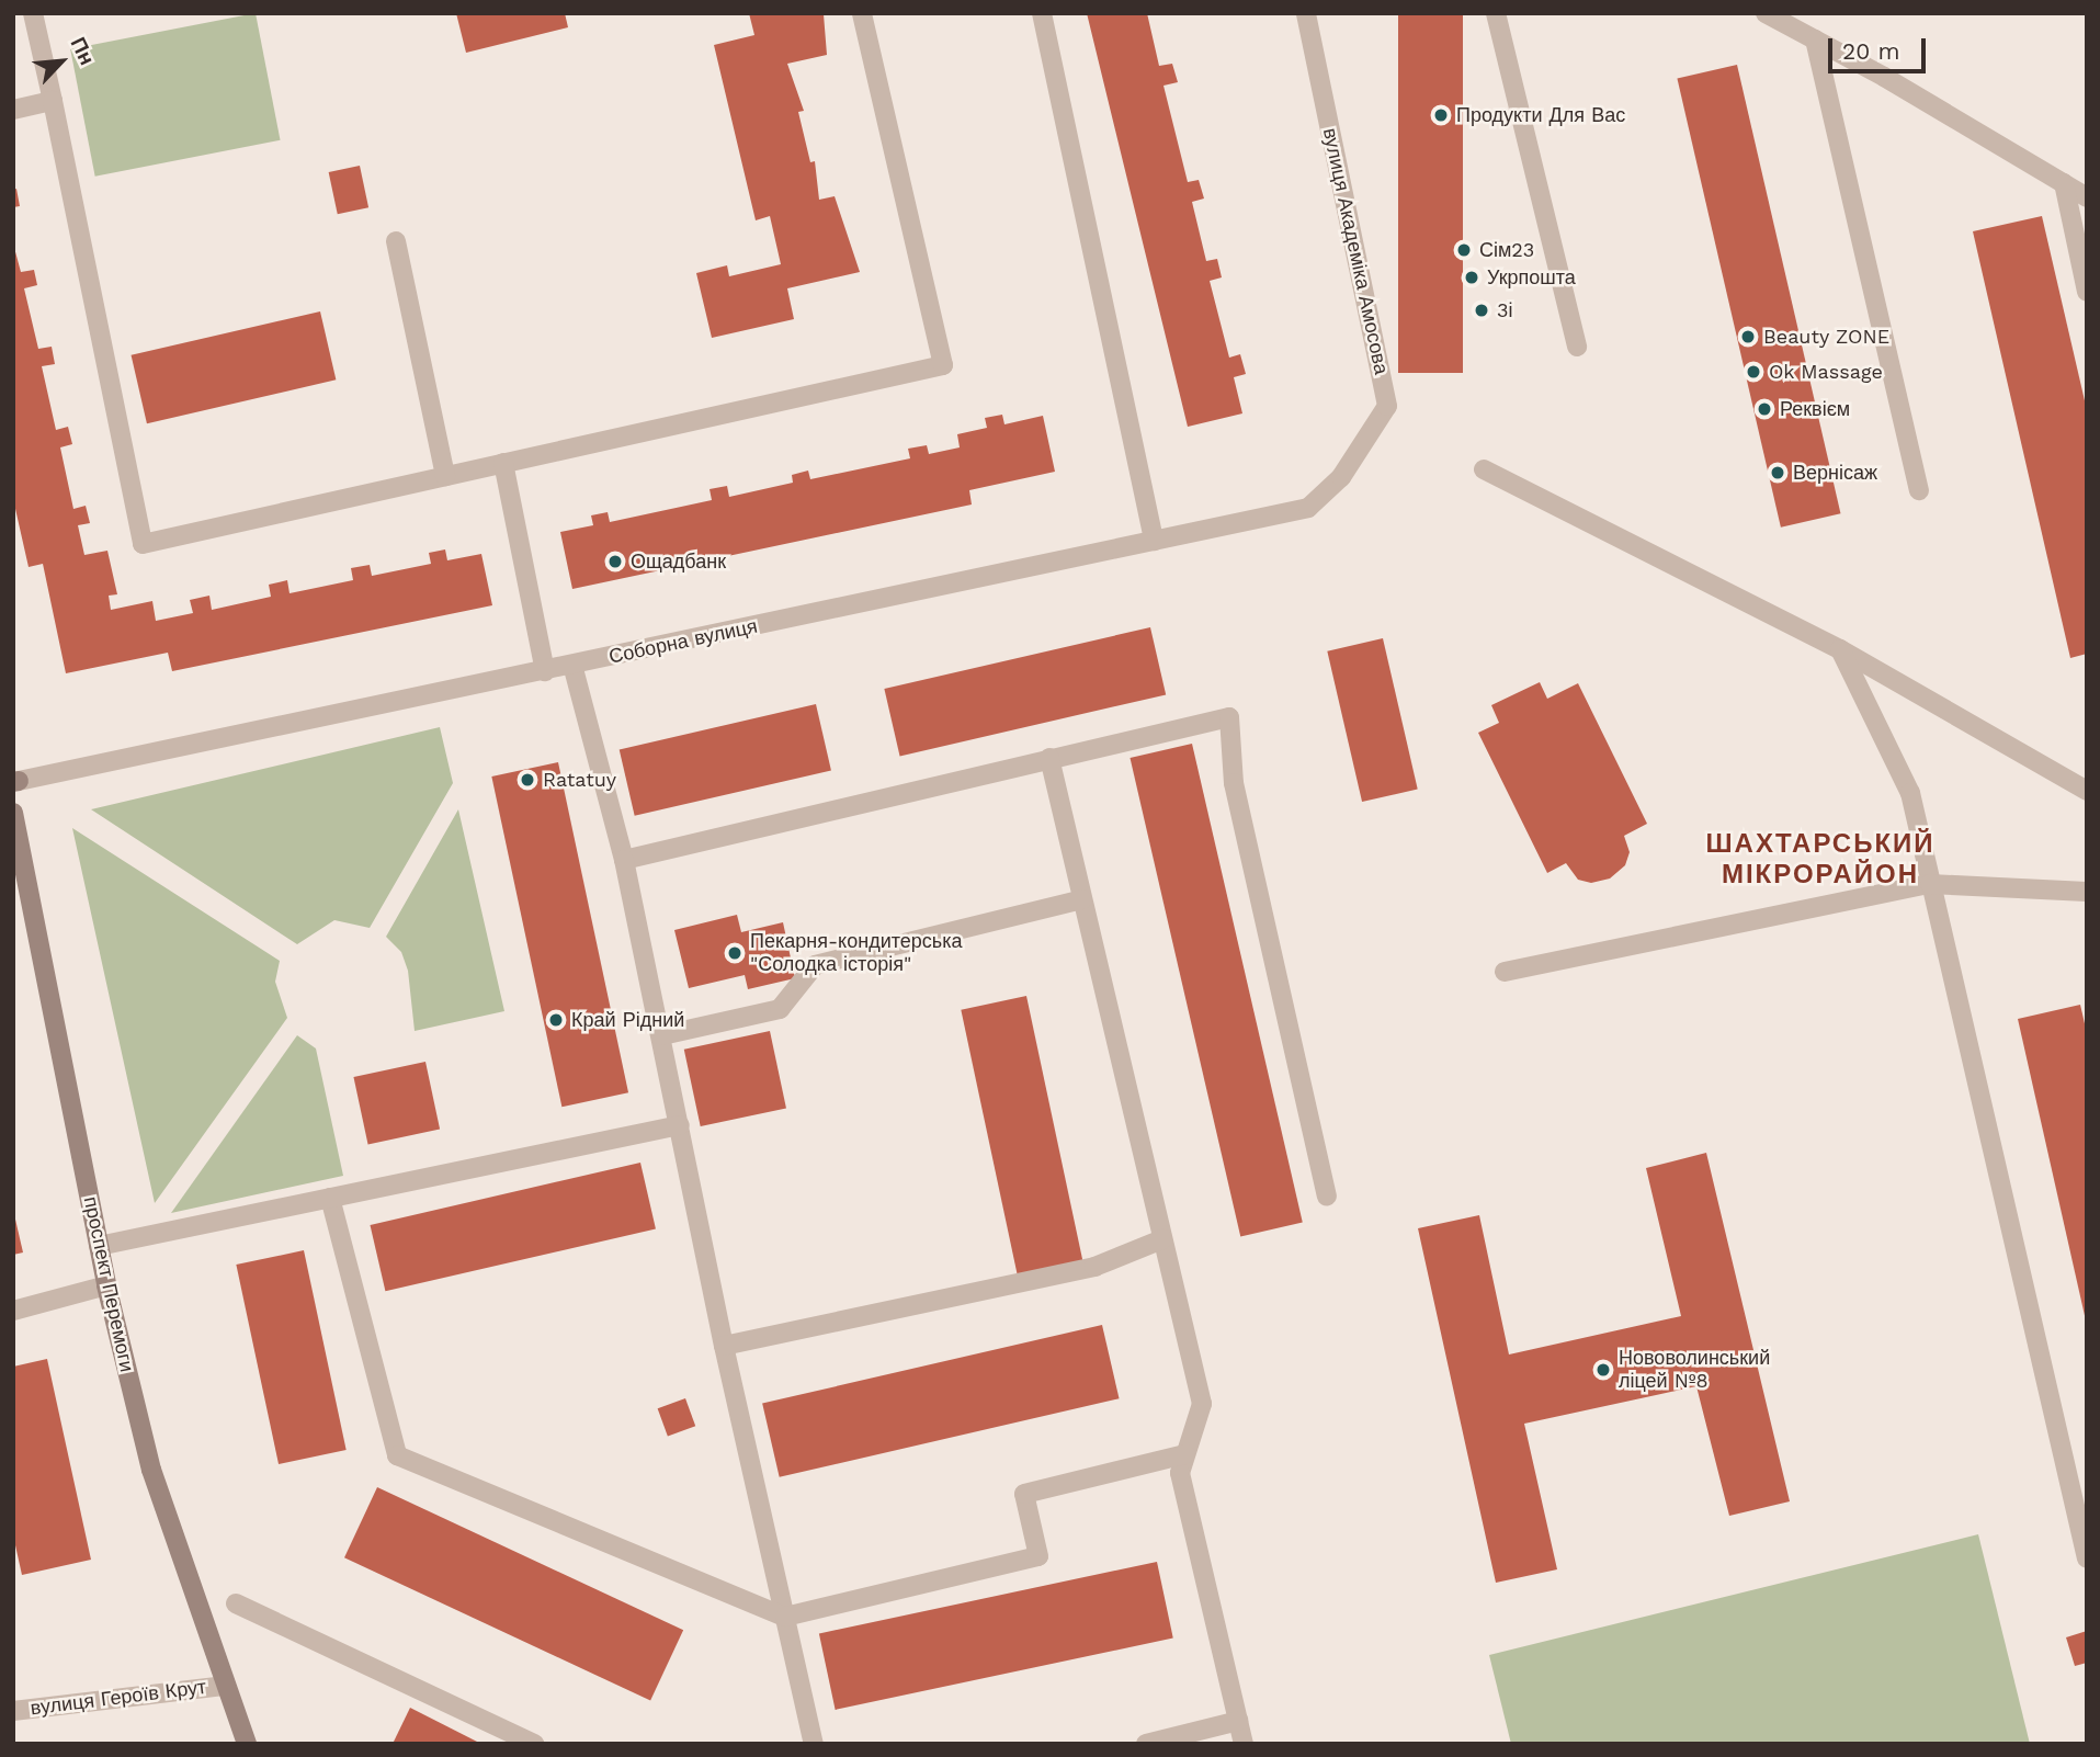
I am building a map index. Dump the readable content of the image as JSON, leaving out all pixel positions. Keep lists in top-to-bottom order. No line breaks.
{"streets":{"street":["вулиця Академіка Амосова","Соборна вулиця","проспект Перемоги","вулиця Героїв Крут"]},"crossings":[["вулиця Академіка Амосова","Соборна вулиця"],["проспект Перемоги","вулиця Героїв Крут"]],"districts":["ШАХТАРСЬКИЙ МІКРОРАЙОН"],"places":["Продукти Для Вас","Сім23","Укрпошта","3і","Beauty ZONE","Ok Massage","Реквієм","Вернісаж","Ощадбанк","Ratatuy","Пекарня-кондитерська \"Солодка історія\"","Край Рідний","Нововолинський ліцей №8"],"scale_bar":"20 m","north":"top right"}
